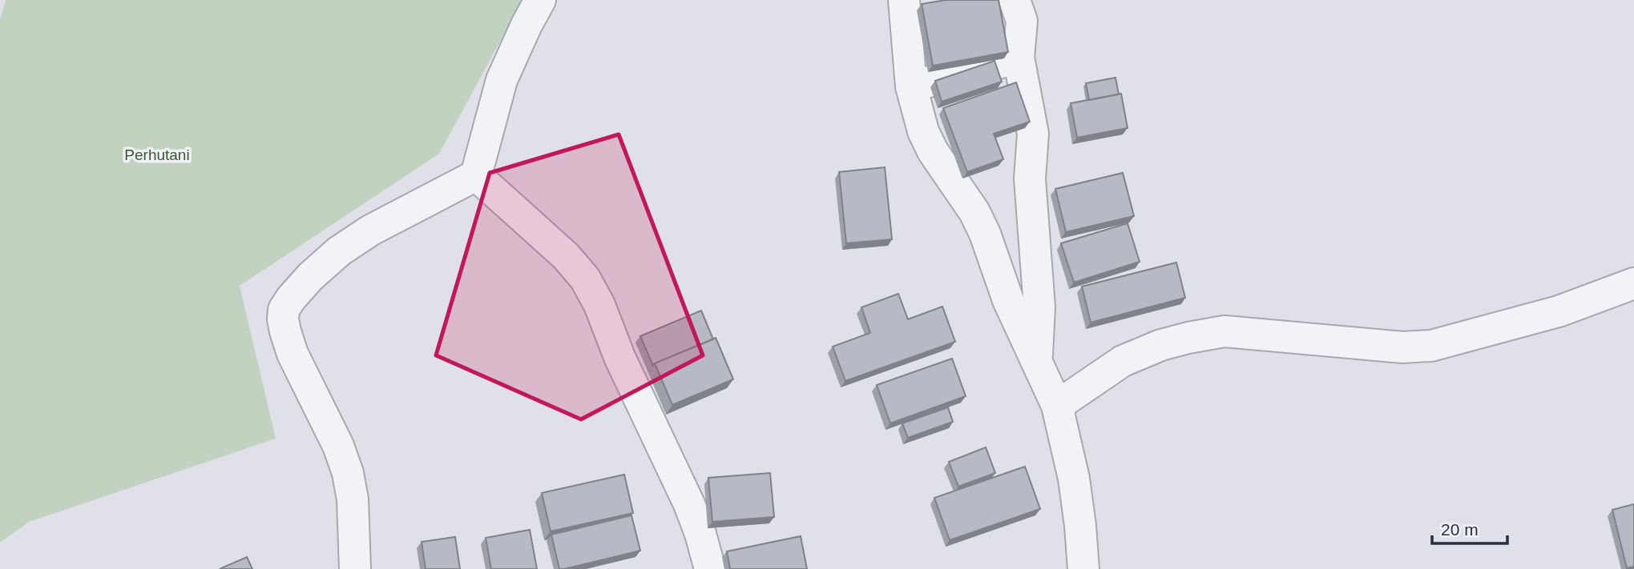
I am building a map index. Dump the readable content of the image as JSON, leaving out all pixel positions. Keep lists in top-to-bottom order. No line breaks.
{"parks":["Perhutani"],"scale_bar":"20 m"}
